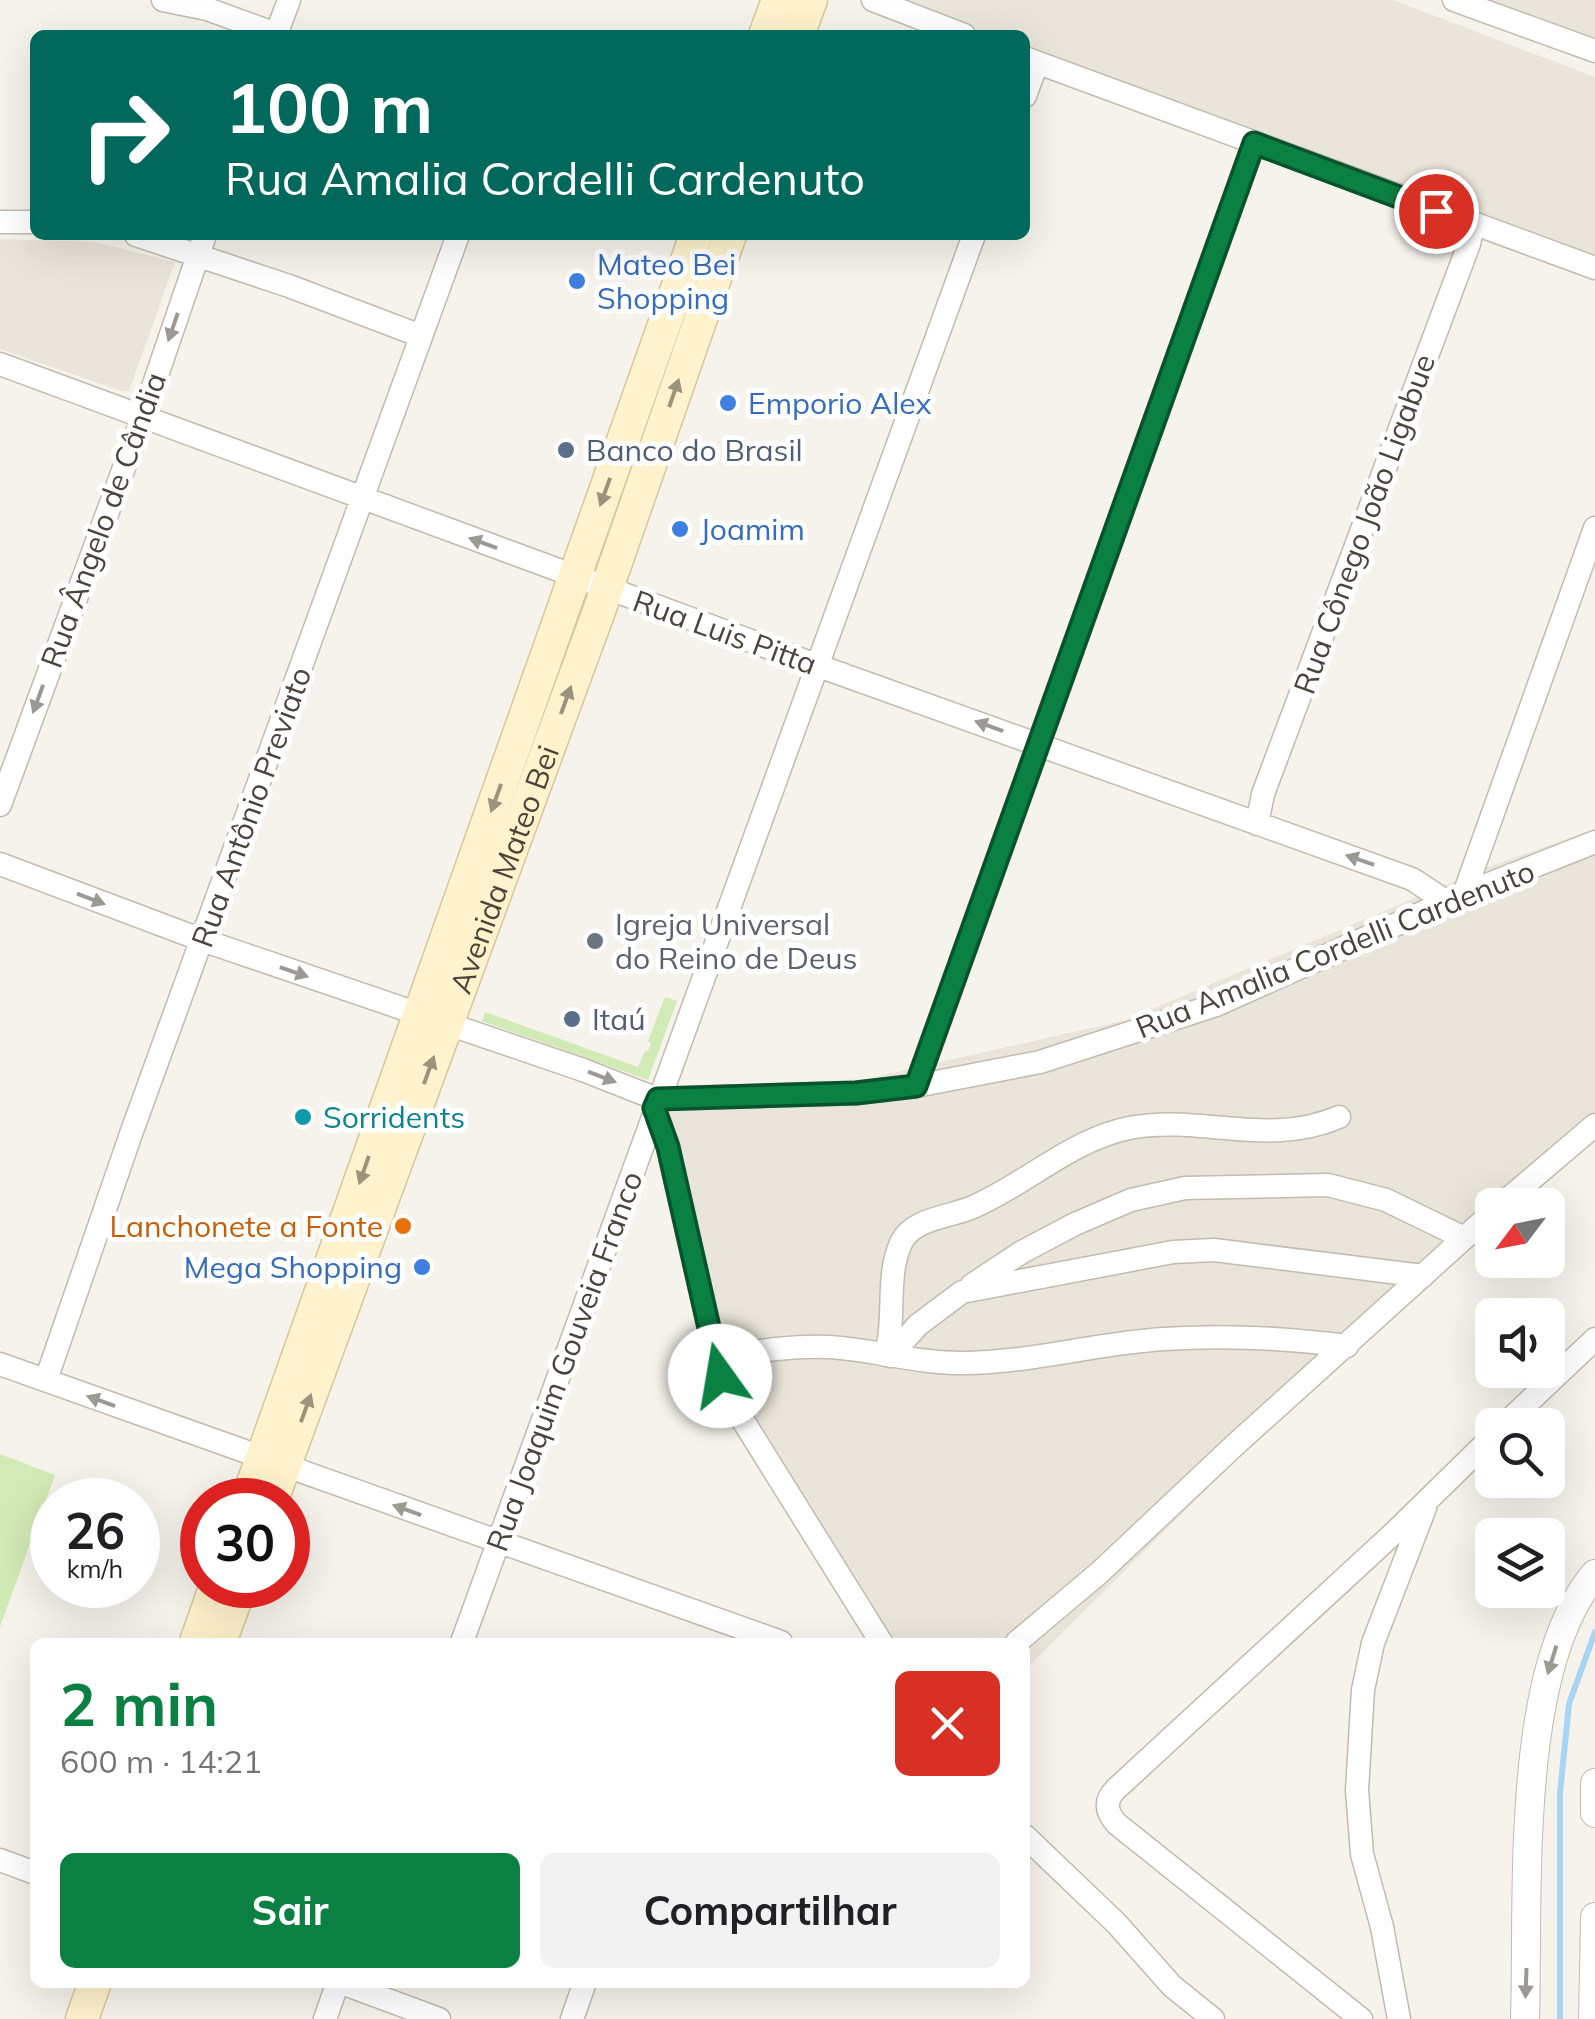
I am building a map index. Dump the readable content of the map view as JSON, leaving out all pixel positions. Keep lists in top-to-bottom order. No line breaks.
{"streets":{"main road":["Avenida Mateo Bei"],"street":["Rua Ângelo de Cândia","Rua Cônego João Ligabue","Rua Luis Pitta","Rua Antônio Previato","Rua Amalia Cordelli Cardenuto","Rua Joaquim Gouveia Franco"]},"crossings":[["Rua Ângelo de Cândia","Rua Luis Pitta"],["Rua Cônego João Ligabue","Rua Luis Pitta"],["Rua Luis Pitta","Rua Antônio Previato"],["Rua Luis Pitta","Avenida Mateo Bei"],["Rua Luis Pitta","Rua Amalia Cordelli Cardenuto"],["Rua Luis Pitta","Rua Joaquim Gouveia Franco"],["Rua Amalia Cordelli Cardenuto","Rua Joaquim Gouveia Franco"]],"one_way":["Rua Ângelo de Cândia","Rua Luis Pitta"],"places":["Mateo Bei Shopping","Emporio Alex","Banco do Brasil","Joamim","Igreja Universal do Reino de Deus","Itaú","Sorridents","Lanchonete a Fonte","Mega Shopping"],"north":"bottom left","page":{"turn":["100 m","Rua Amalia Cordelli Cardenuto"],"speed":"26 km/h","limit":"30","heading":["2 min","600 m · 14:21"],"buttons":["Sair","Compartilhar"]}}
